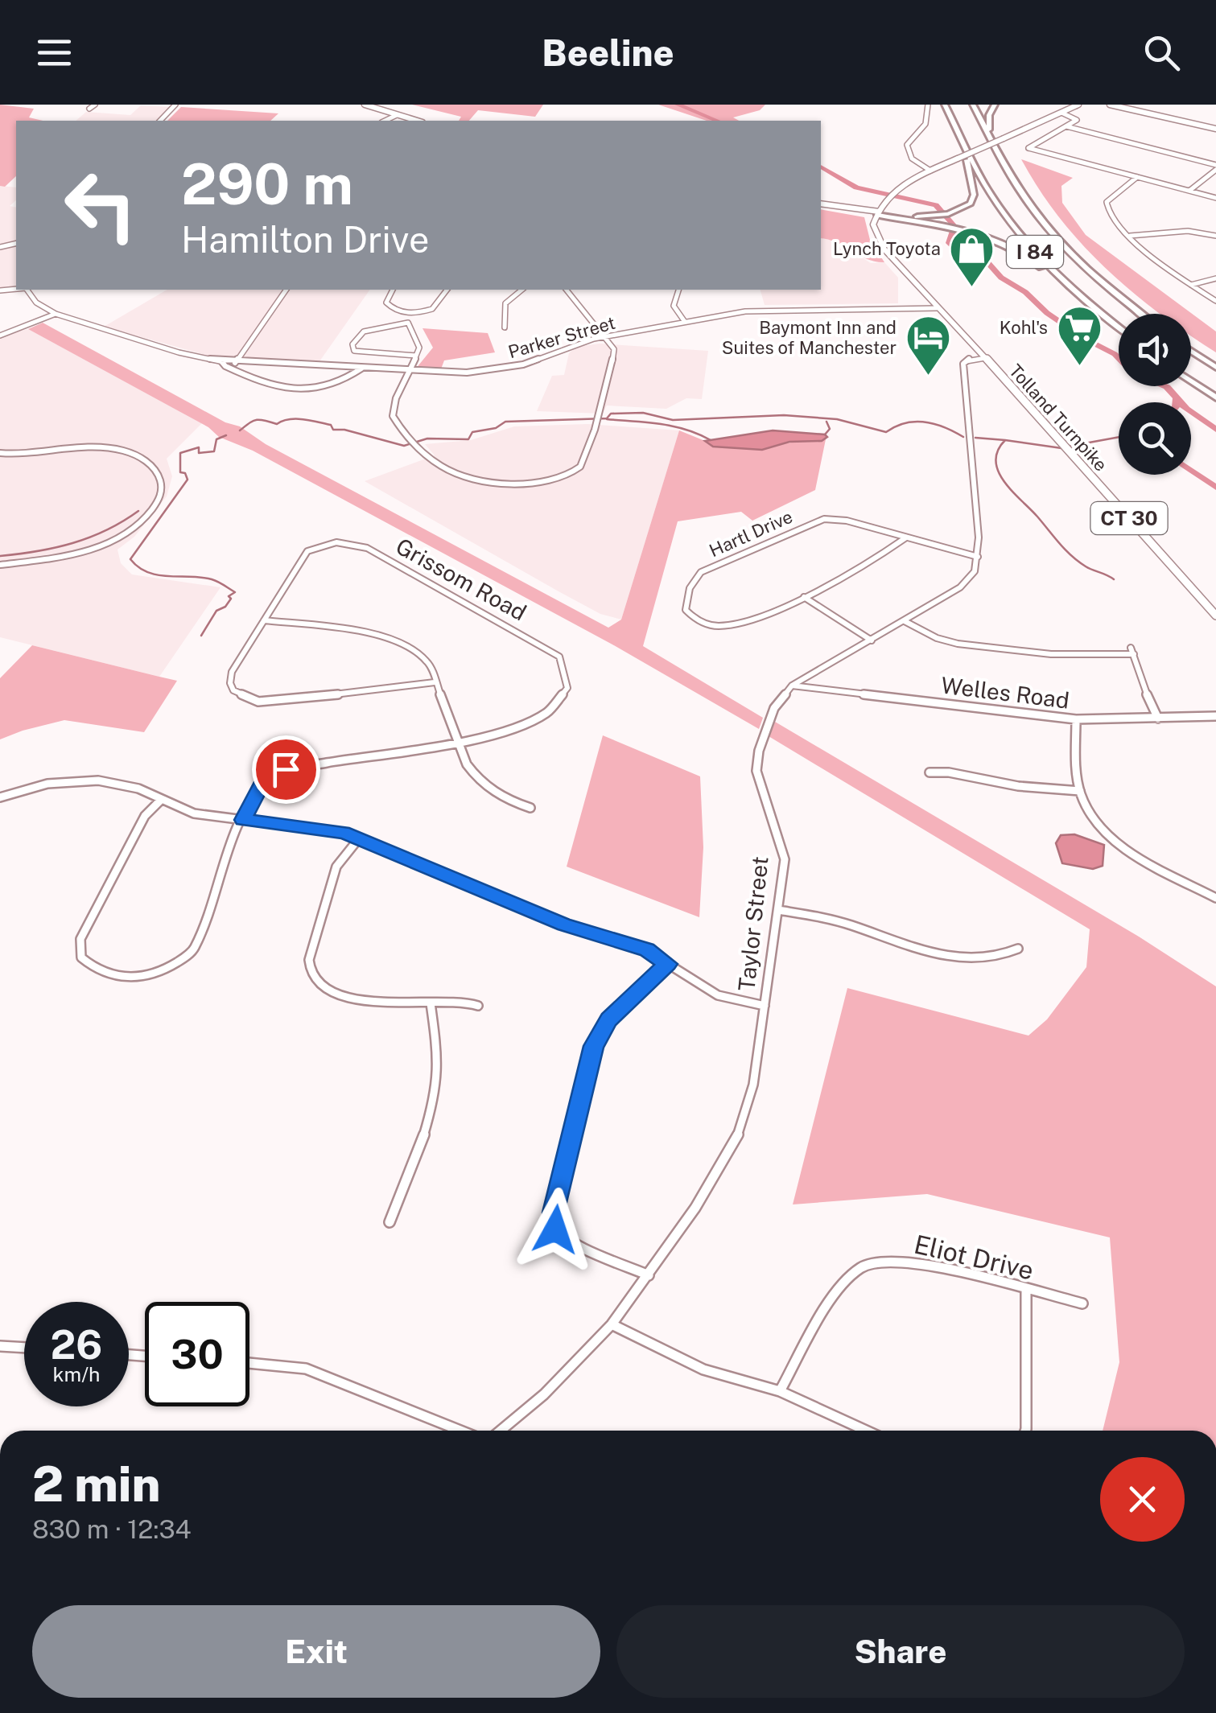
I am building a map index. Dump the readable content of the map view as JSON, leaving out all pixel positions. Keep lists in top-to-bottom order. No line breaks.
{"streets":{"highway":["I 84"],"main road":["Tolland Turnpike","CT 30"],"street":["Parker Street","Hartl Drive","Grissom Road","Welles Road","Taylor Street","Eliot Drive"]},"crossings":[["Parker Street","Tolland Turnpike"],["Tolland Turnpike","CT 30"],["Hartl Drive","Taylor Street"],["Welles Road","Taylor Street"]],"places":{"shop":["Lynch Toyota"],"supermarket":["Kohl's"],"hotel":["Baymont Inn and Suites of Manchester"]},"page":{"header":"Beeline","turn":["290 m","Hamilton Drive"],"speed":"26 km/h","limit":"30","heading":["2 min","830 m · 12:34"],"buttons":["Exit","Share"]}}
